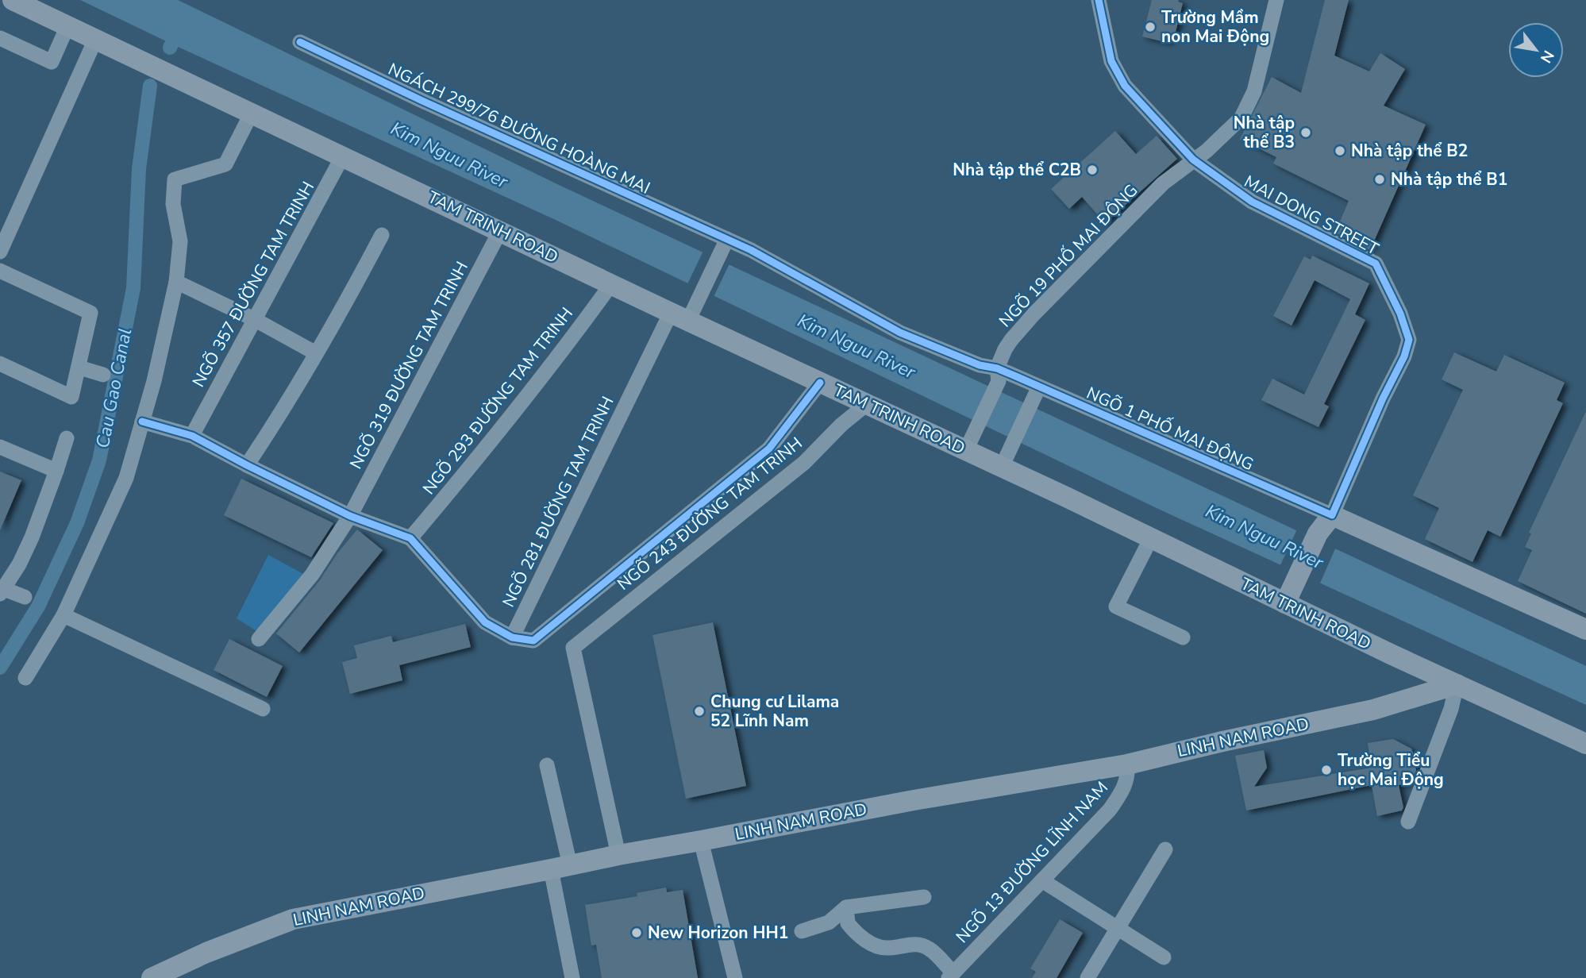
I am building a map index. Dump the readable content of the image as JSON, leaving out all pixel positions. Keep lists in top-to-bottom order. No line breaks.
{"streets":{"main road":["TAM TRINH ROAD","LINH NAM ROAD"],"street":["NGÁCH 299/76 ĐƯỜNG HOÀNG MAI","MAI DONG STREET","NGÕ 19 PHỐ MAI ĐỘNG","NGÕ 357 ĐƯỜNG TAM TRINH","NGÕ 319 ĐƯỜNG TAM TRINH","NGÕ 293 ĐƯỜNG TAM TRINH","NGÕ 1 PHỐ MAI ĐỘNG","NGÕ 281 ĐƯỜNG TAM TRINH","NGÕ 243 ĐƯỜNG TAM TRINH","NGÕ 13 ĐƯỜNG LĨNH NAM"]},"crossings":[["NGÁCH 299/76 ĐƯỜNG HOÀNG MAI","NGÕ 19 PHỐ MAI ĐỘNG"],["NGÁCH 299/76 ĐƯỜNG HOÀNG MAI","NGÕ 1 PHỐ MAI ĐỘNG"],["NGÁCH 299/76 ĐƯỜNG HOÀNG MAI","NGÕ 281 ĐƯỜNG TAM TRINH"],["MAI DONG STREET","NGÕ 19 PHỐ MAI ĐỘNG"],["MAI DONG STREET","NGÕ 1 PHỐ MAI ĐỘNG"],["TAM TRINH ROAD","NGÕ 357 ĐƯỜNG TAM TRINH"],["TAM TRINH ROAD","NGÕ 319 ĐƯỜNG TAM TRINH"],["TAM TRINH ROAD","NGÕ 293 ĐƯỜNG TAM TRINH"],["TAM TRINH ROAD","NGÕ 281 ĐƯỜNG TAM TRINH"],["TAM TRINH ROAD","NGÕ 243 ĐƯỜNG TAM TRINH"],["TAM TRINH ROAD","LINH NAM ROAD"],["NGÕ 19 PHỐ MAI ĐỘNG","NGÕ 1 PHỐ MAI ĐỘNG"],["NGÕ 293 ĐƯỜNG TAM TRINH","NGÕ 281 ĐƯỜNG TAM TRINH"],["NGÕ 243 ĐƯỜNG TAM TRINH","LINH NAM ROAD"],["LINH NAM ROAD","NGÕ 13 ĐƯỜNG LĨNH NAM"]],"water":["Kim Nguu River","Cau Gao Canal"],"places":["Trường Mầm non Mai Động","Nhà tập thể B3","Nhà tập thể B2","Nhà tập thể C2B","Nhà tập thể B1","Chung cư Lilama 52 Lĩnh Nam","Trường Tiểu học Mai Động","New Horizon HH1"],"north":"bottom right"}
